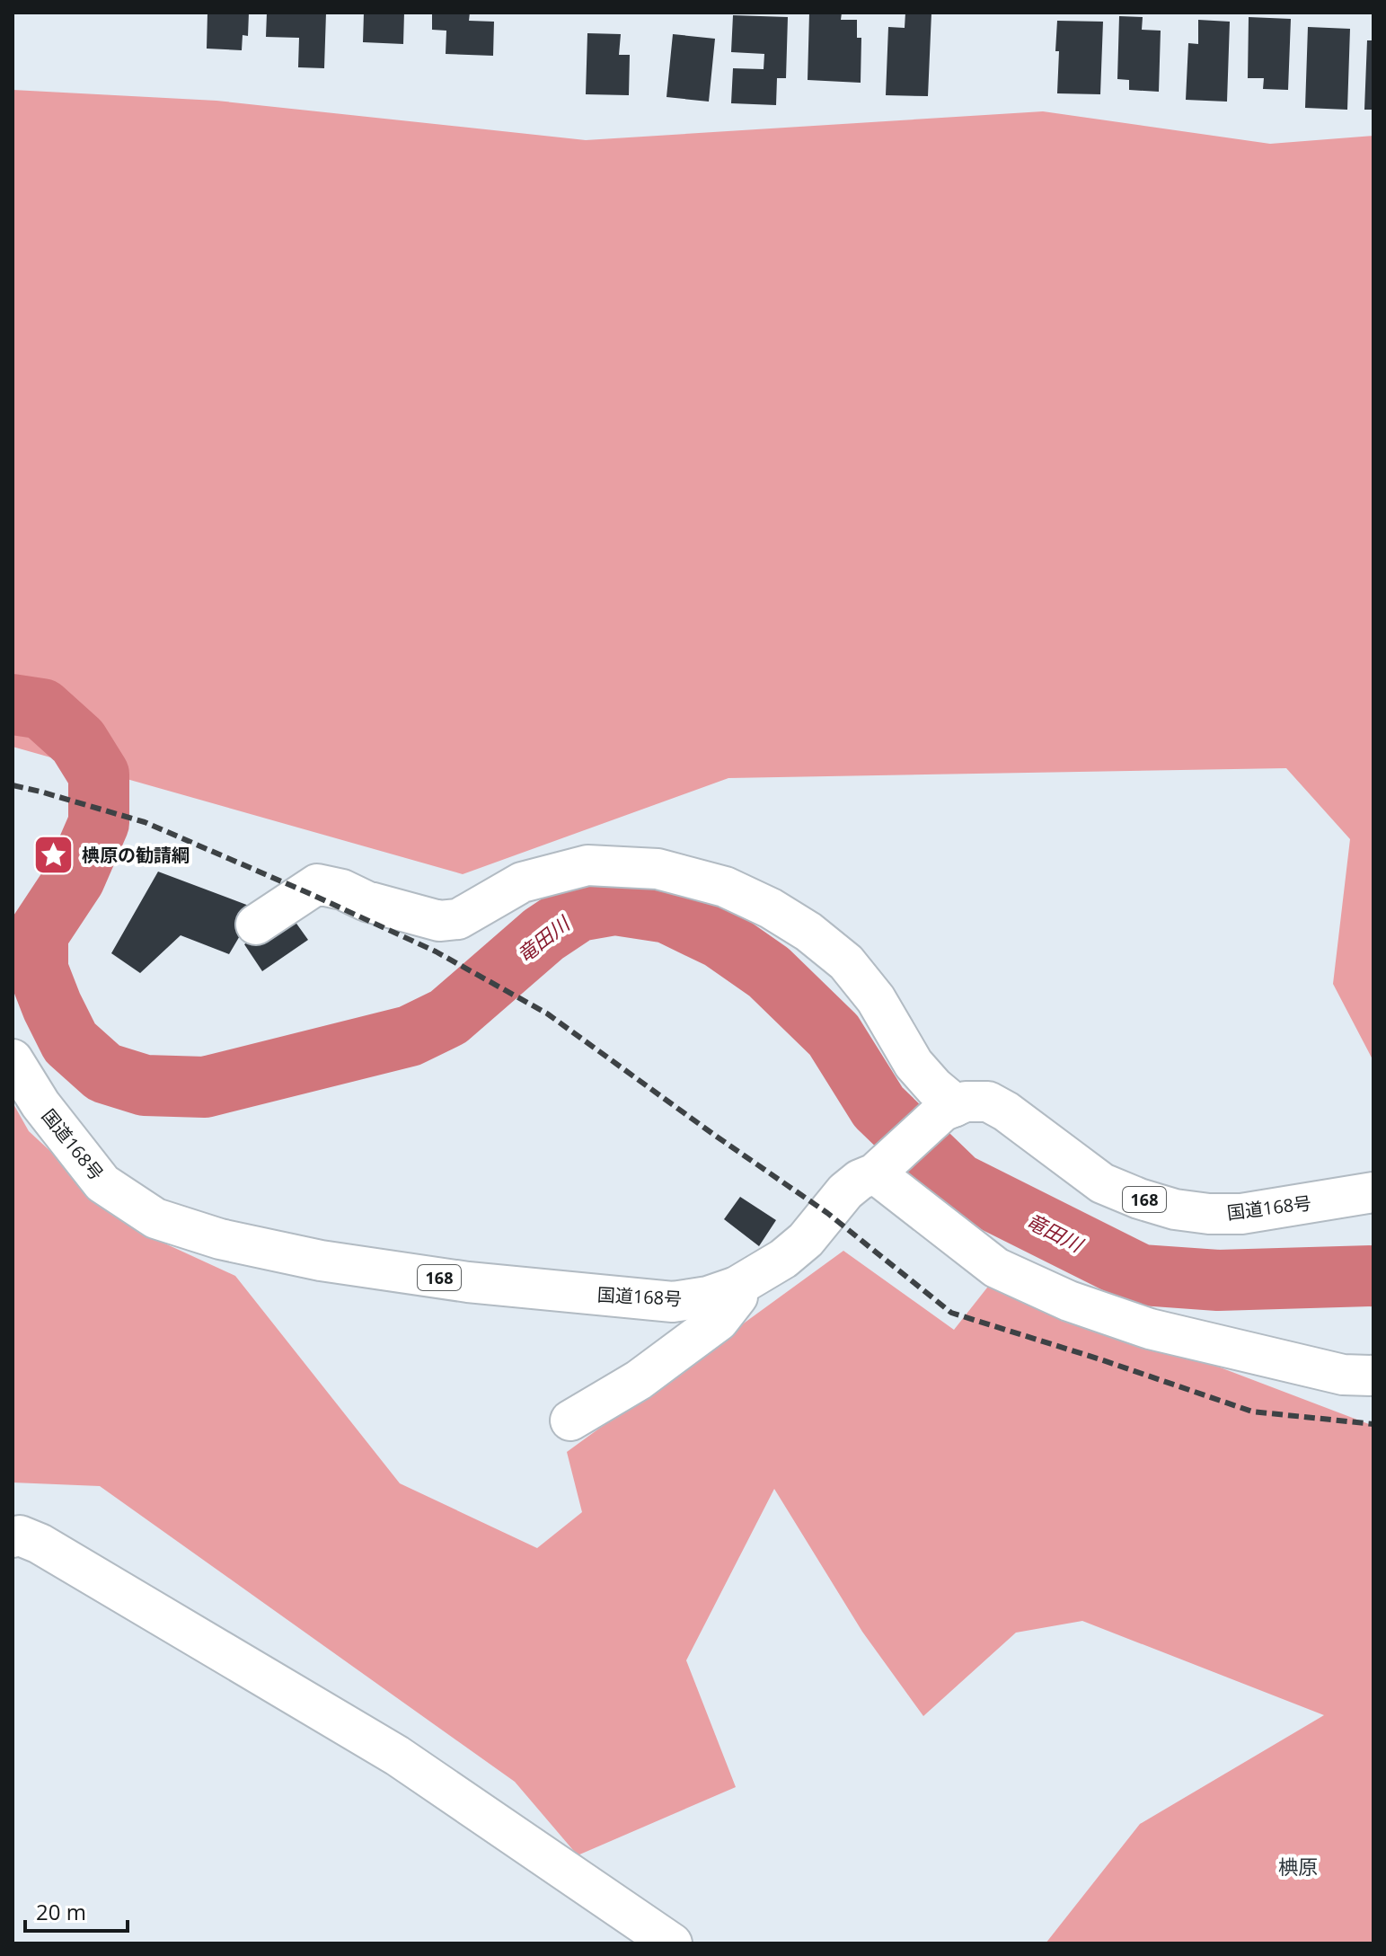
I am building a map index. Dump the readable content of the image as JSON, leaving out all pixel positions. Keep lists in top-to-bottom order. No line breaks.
{"streets":{"main road":["国道168号","168"]},"districts":["椣原"],"water":["竜田川"],"places":{"place":["椣原の勧請綱"]},"scale_bar":"20 m"}
